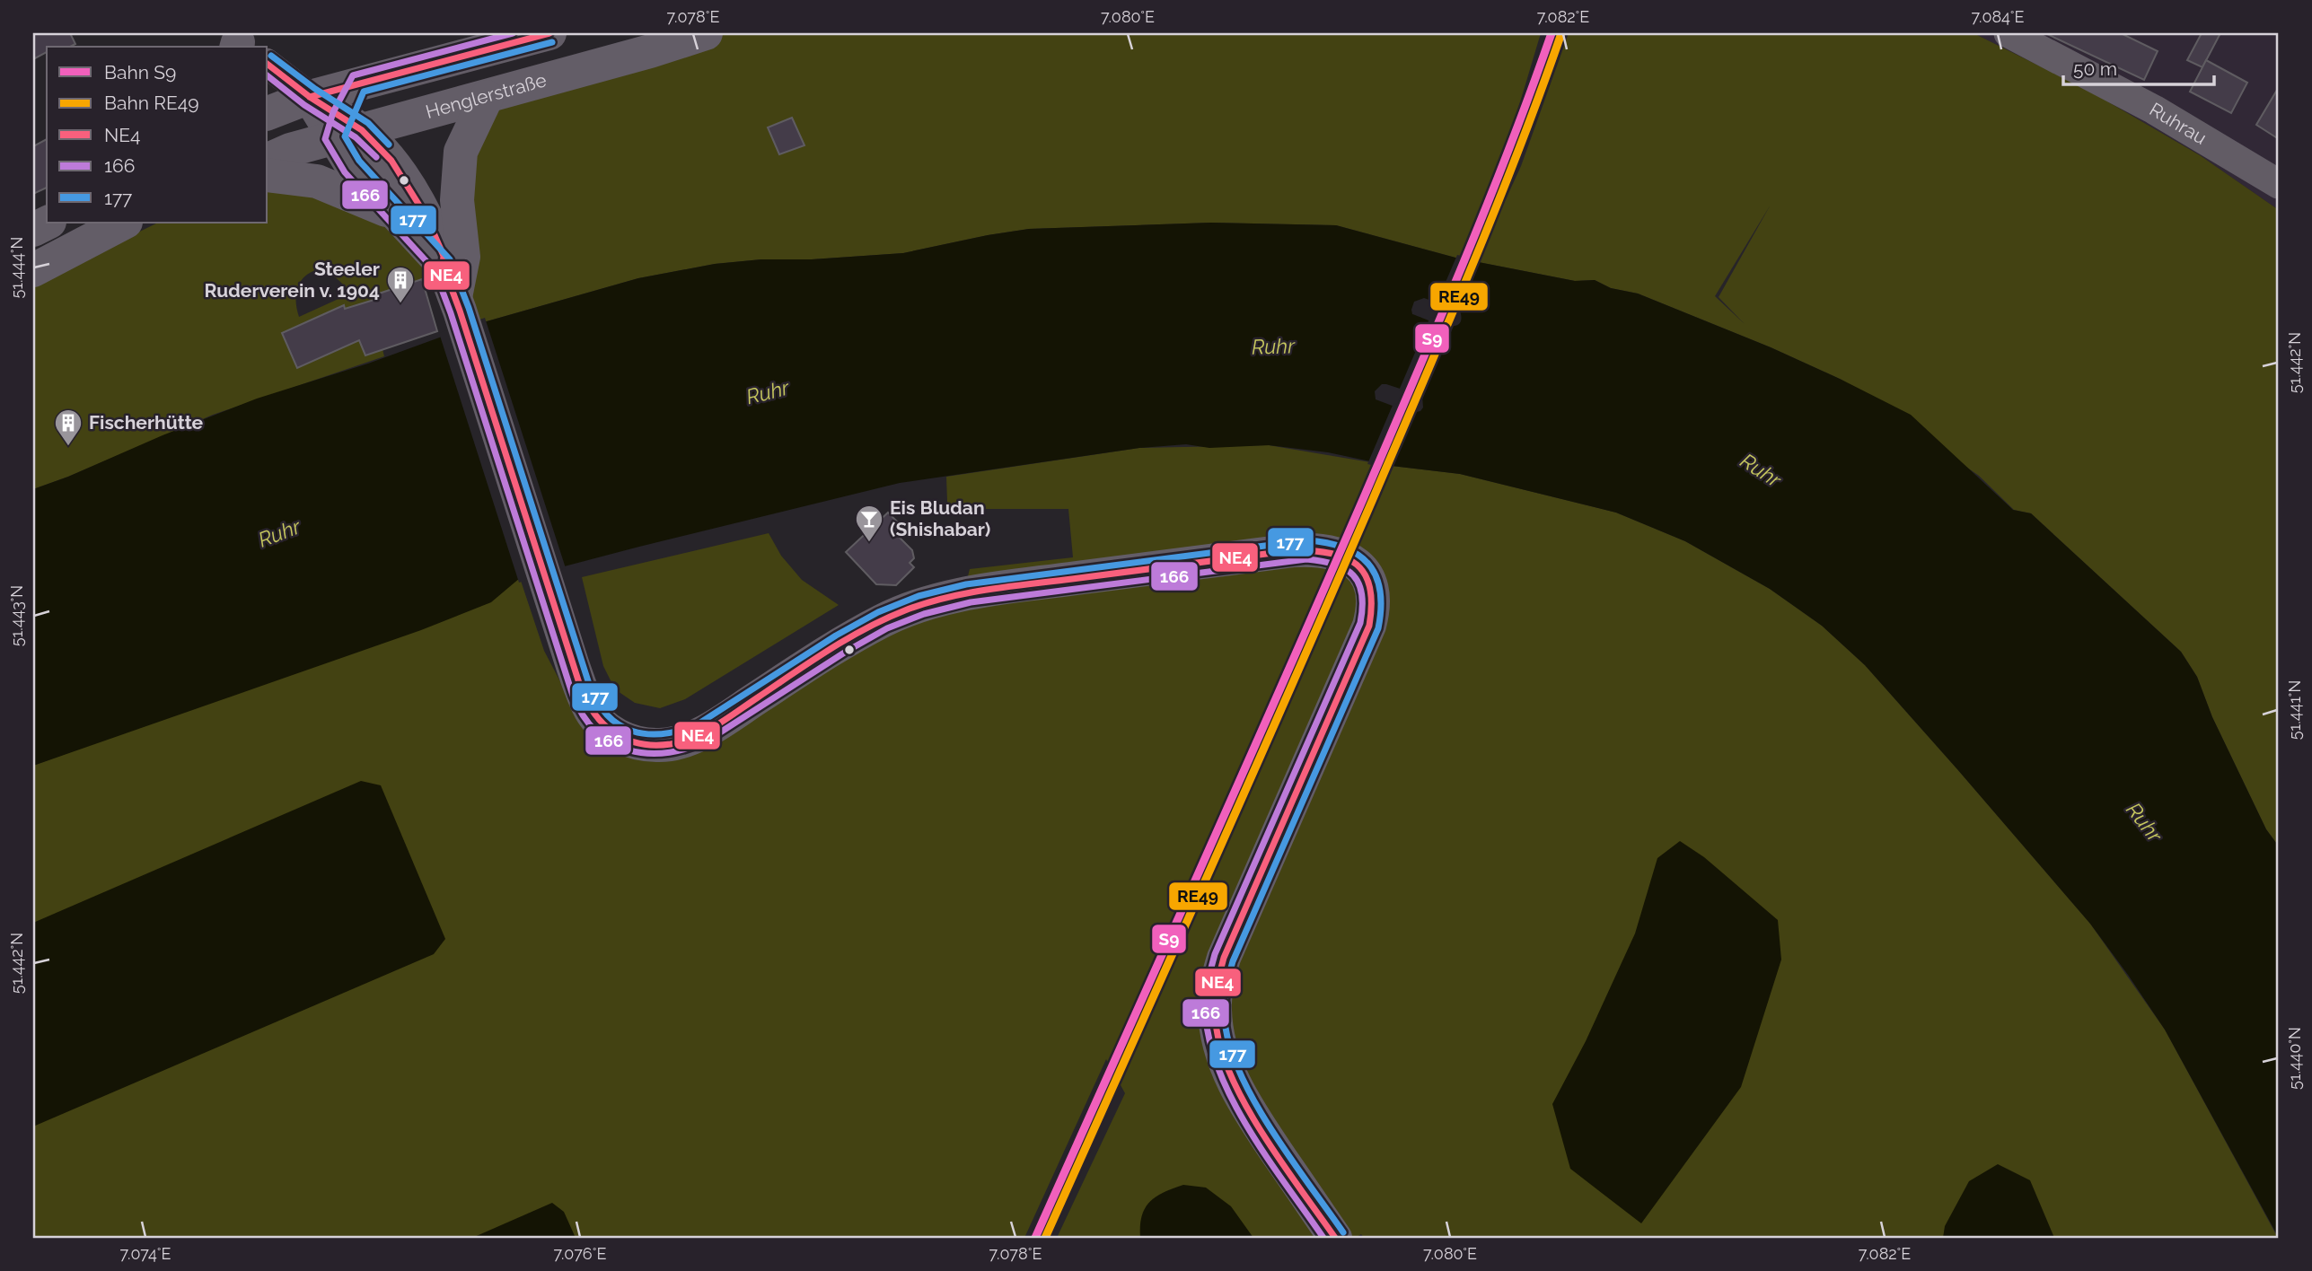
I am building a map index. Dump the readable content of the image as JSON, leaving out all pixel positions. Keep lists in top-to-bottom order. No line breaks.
{"streets":{"main road":["Henglerstraße"],"street":["Ruhrau"]},"water":["Ruhr"],"places":{"building":["Steeler Ruderverein v. 1904","Fischerhütte"],"bar":["Eis Bludan (Shishabar)"]},"lines":["rail line S9","transit line NE4","transit line 166","rail line RE49","transit line 177"],"legend":["Bahn S9","Bahn RE49","NE4","166","177"],"scale_bar":"50 m","coordinates":["7.078°E","7.080°E","7.082°E","7.084°E","51.444°N","51.442°N","51.443°N","51.441°N","51.440°N","7.074°E","7.076°E"]}
